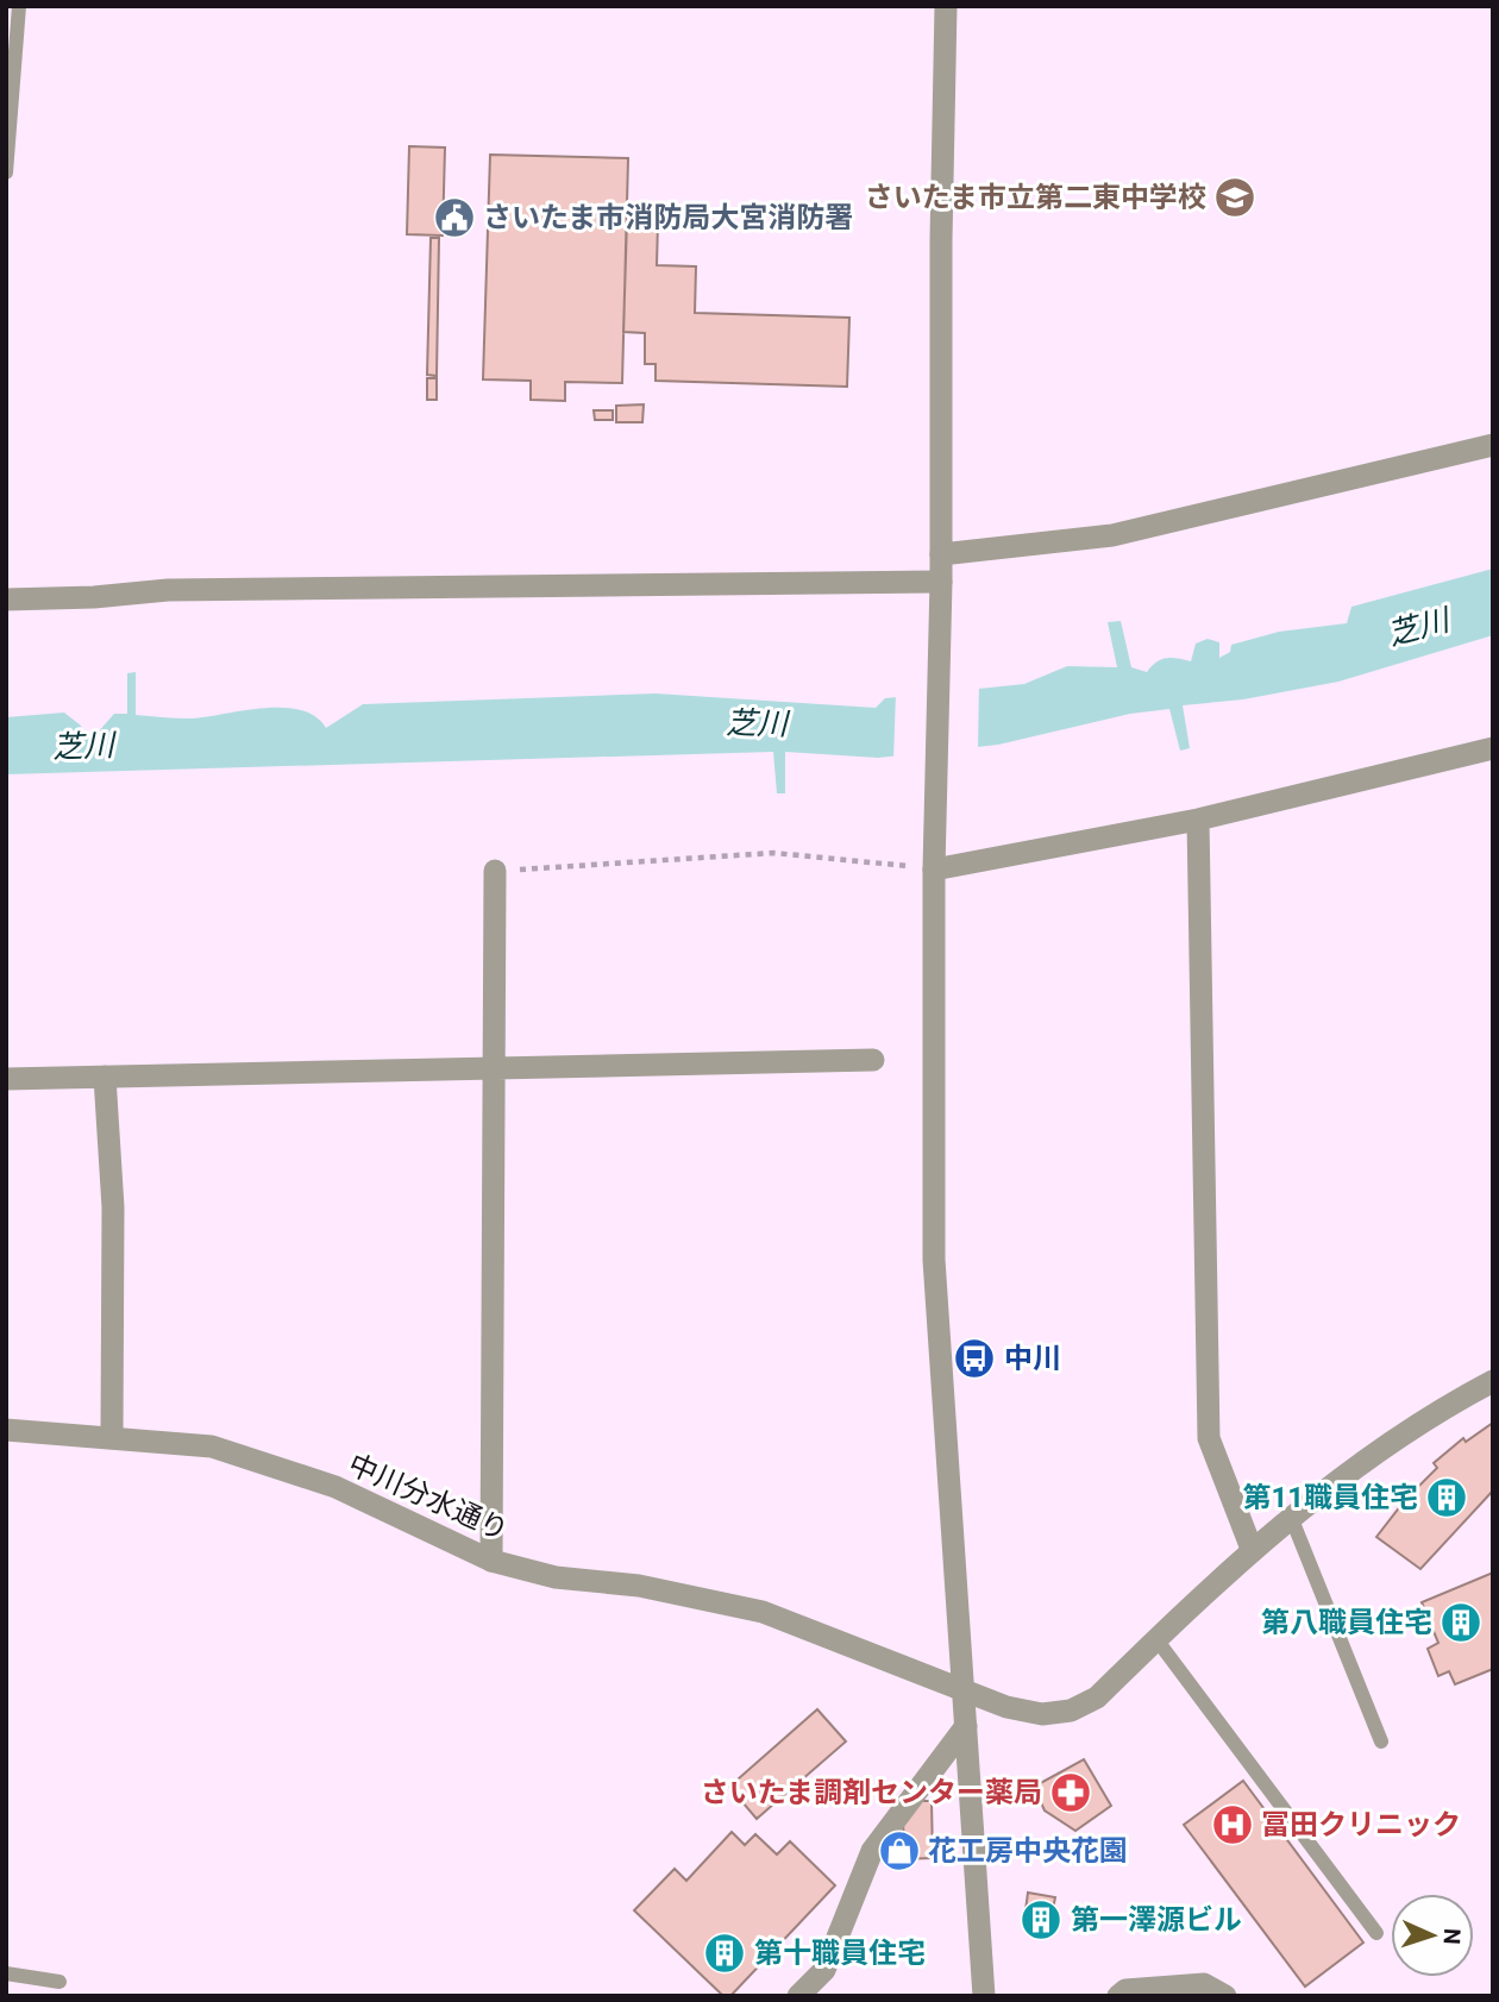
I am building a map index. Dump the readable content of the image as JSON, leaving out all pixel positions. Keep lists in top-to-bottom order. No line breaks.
{"streets":{"street":["中川分水通り"]},"water":["芝川"],"places":{"school or university":["さいたま市立第二東中学校"],"public building":["さいたま市消防局大宮消防署"],"bus stop":["中川"],"building":["第11職員住宅","第八職員住宅","第一澤源ビル","第十職員住宅"],"pharmacy":["さいたま調剤センター薬局"],"hospital":["冨田クリニック"],"shop":["花工房中央花園"]},"north":"right"}
